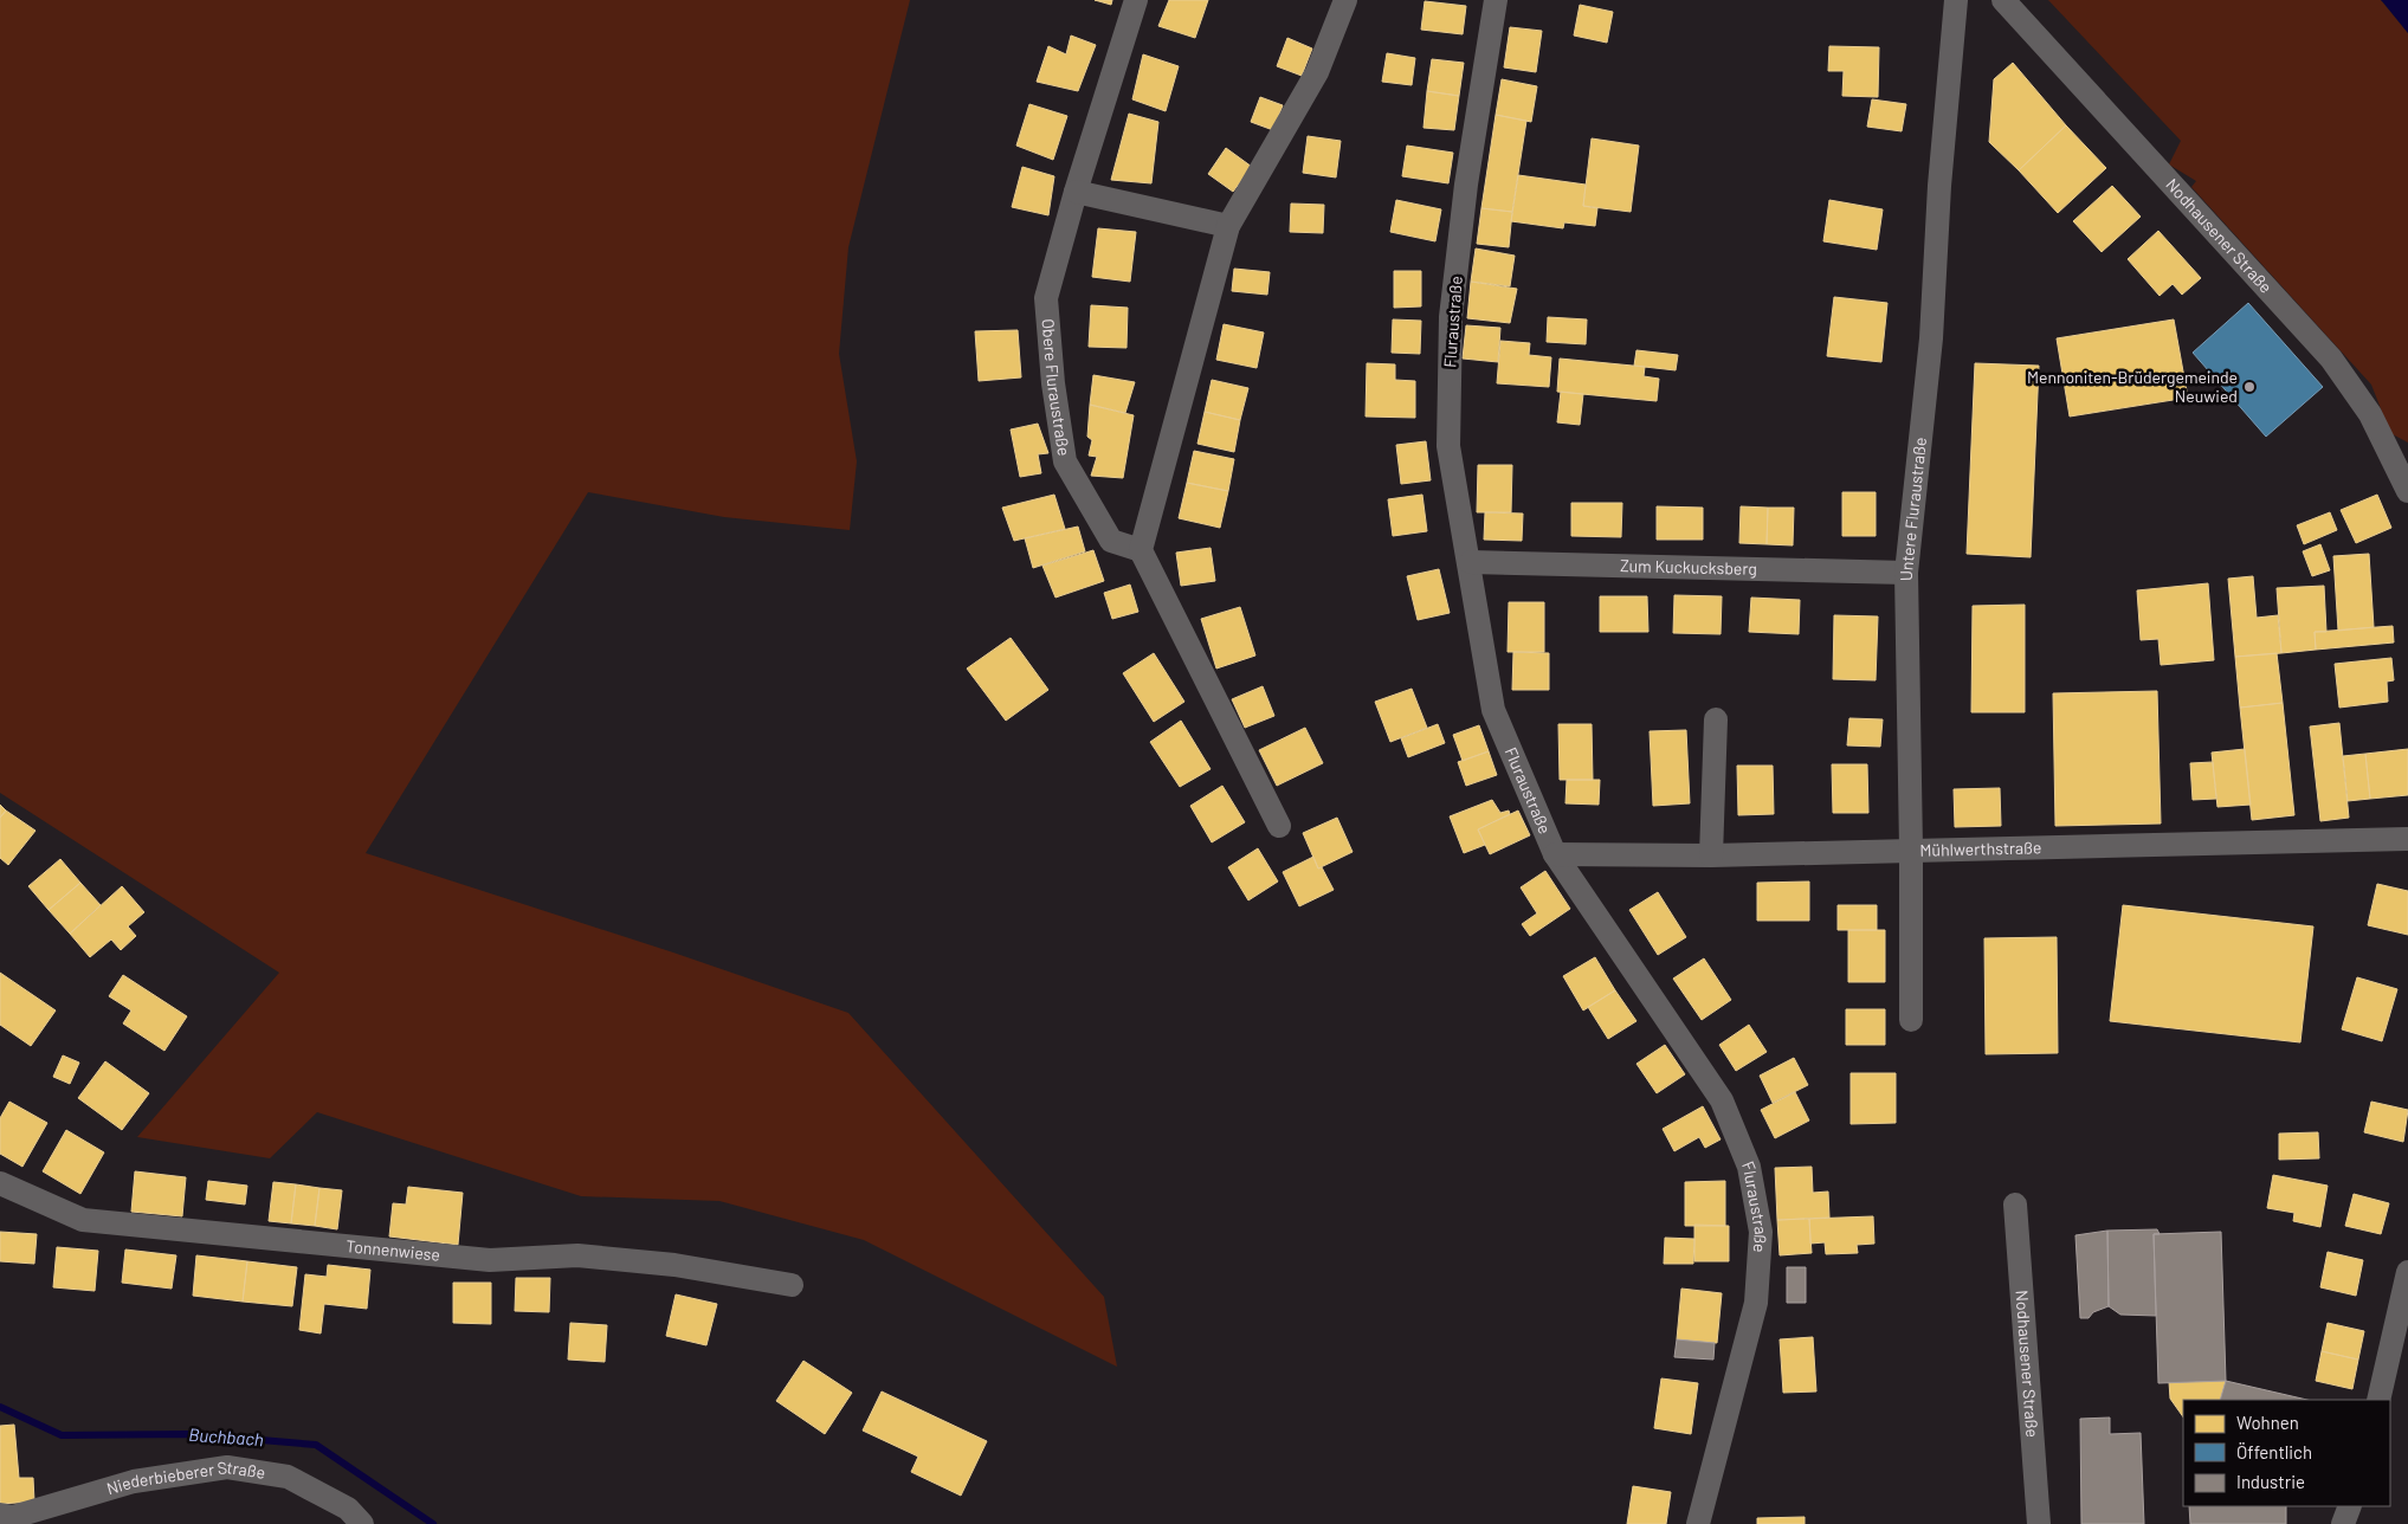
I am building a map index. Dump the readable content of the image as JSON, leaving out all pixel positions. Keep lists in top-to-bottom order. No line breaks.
{"streets":{"street":["Nodhausener Straße","Fluraustraße","Obere Fluraustraße","Untere Fluraustraße","Zum Kuckucksberg","Mühlwerthstraße","Tonnenwiese","Niederbieberer Straße"]},"crossings":[["Fluraustraße","Zum Kuckucksberg"],["Fluraustraße","Mühlwerthstraße"],["Untere Fluraustraße","Zum Kuckucksberg"],["Untere Fluraustraße","Mühlwerthstraße"]],"water":["Buchbach"],"places":["Mennoniten-Brüdergemeinde Neuwied"],"legend":["Wohnen","Öffentlich","Industrie"]}
